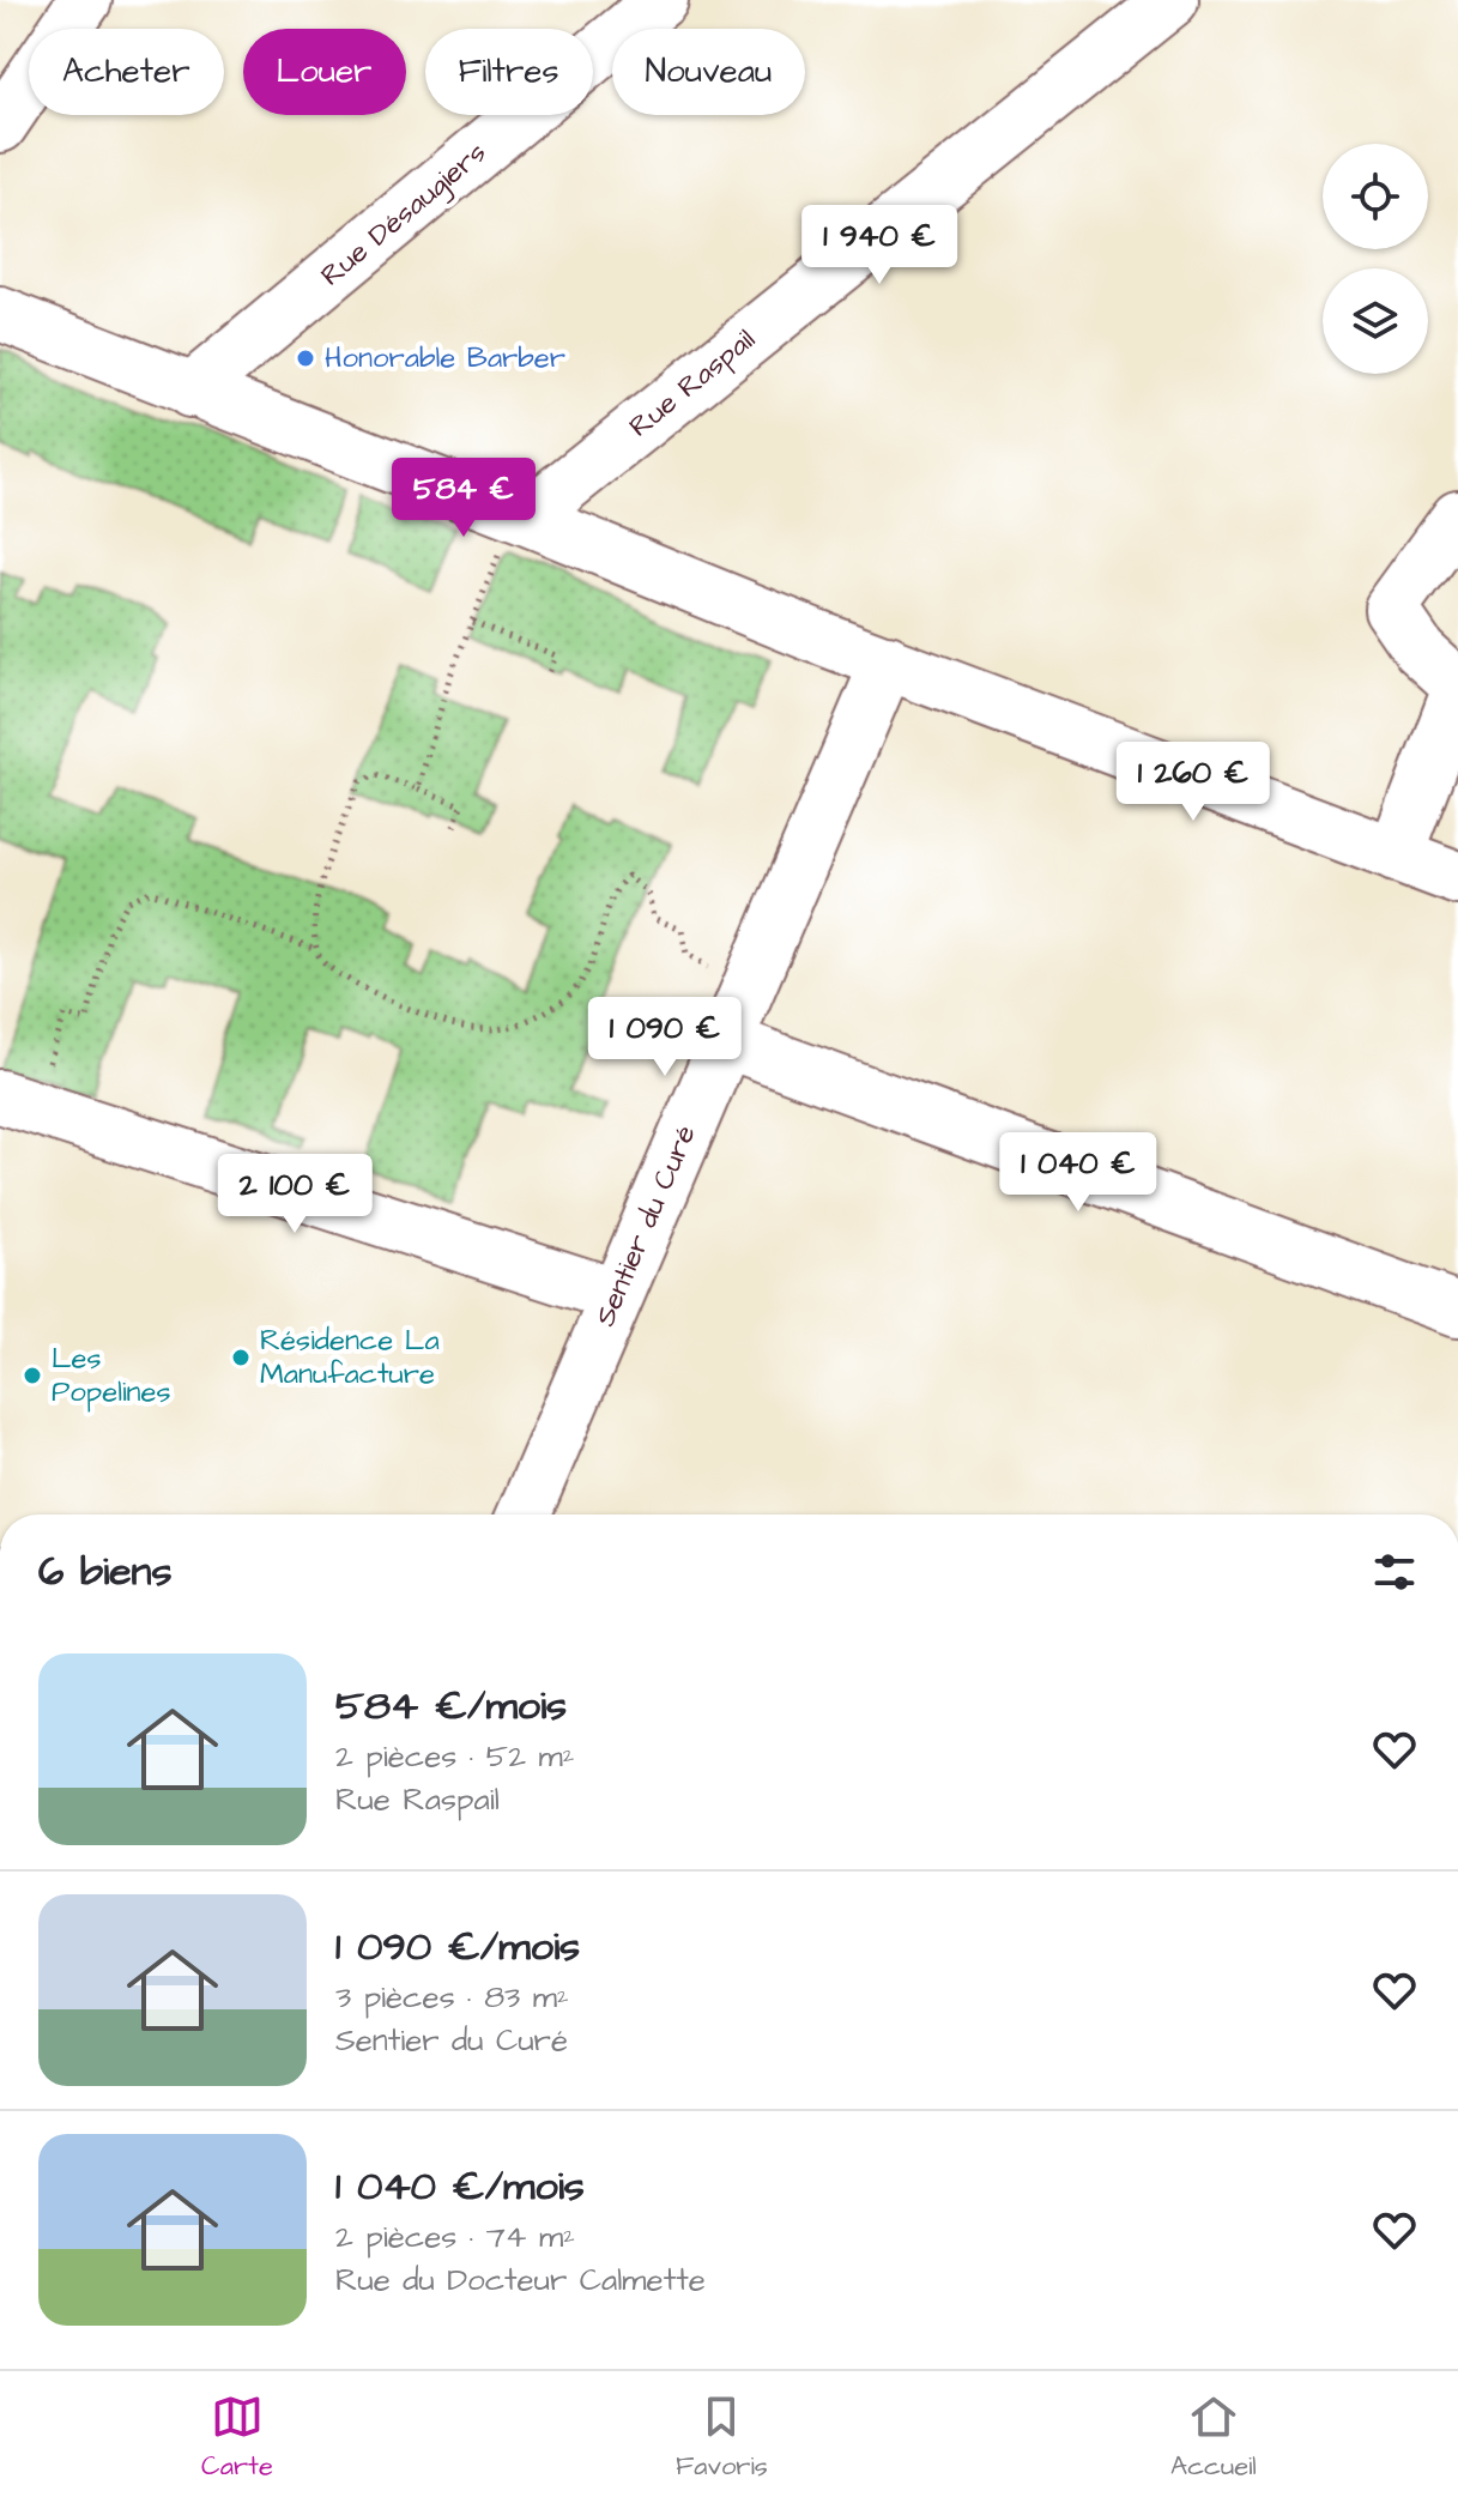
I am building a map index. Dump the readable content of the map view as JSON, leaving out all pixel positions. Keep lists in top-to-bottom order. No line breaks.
{"streets":{"street":["Rue Désaugiers","Rue Raspail","Sentier du Curé"]},"places":["Honorable Barber","Résidence La Manufacture","Les Popelines"],"page":{"chip":["Acheter","Louer","Filtres","Nouveau"],"price":["1 940 €","584 €","1 260 €","1 090 €","1 040 €","2 100 €"],"heading":"6 biens","list":[{"name":"584 €/mois","note":"2 pièces · 52 m² · Rue Raspail"},{"name":"1 090 €/mois","note":"3 pièces · 83 m² · Sentier du Curé"},{"name":"1 040 €/mois","note":"2 pièces · 74 m² · Rue du Docteur Calmette"}],"tabs":["Carte","Favoris","Accueil"]}}
